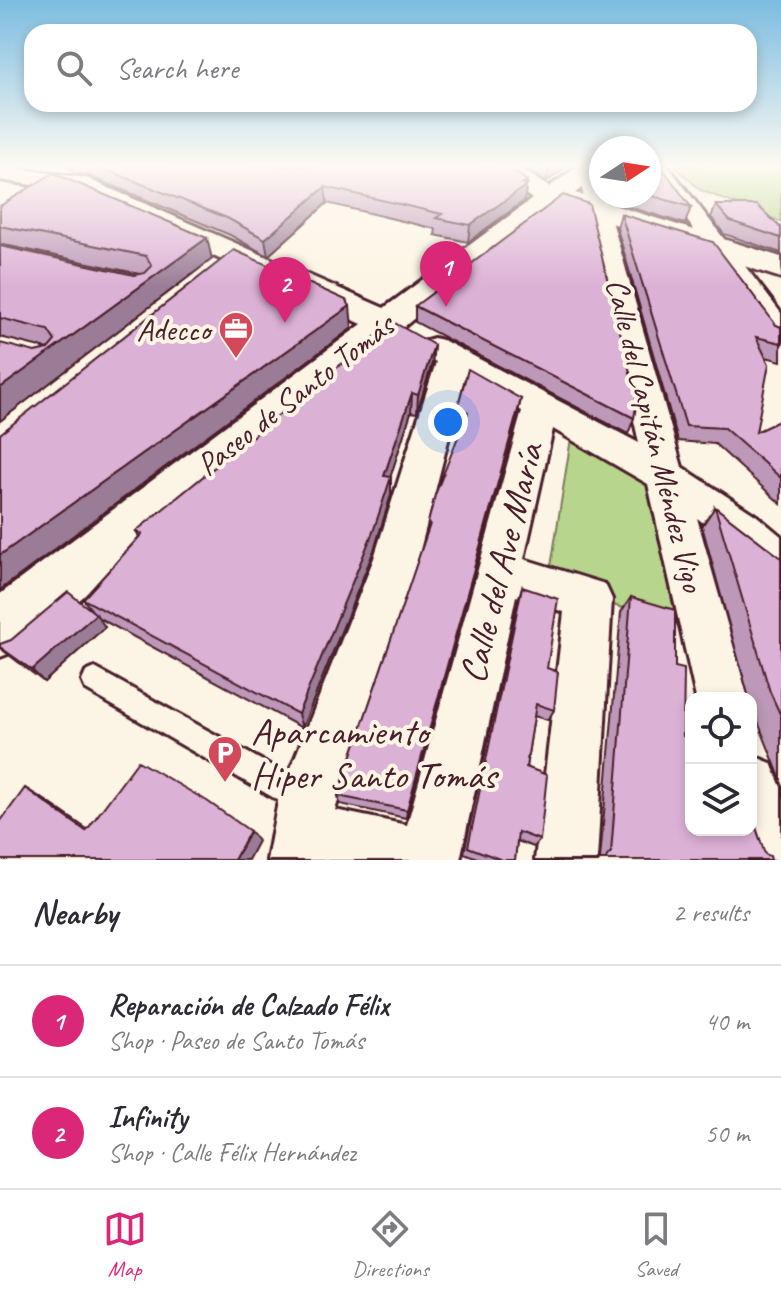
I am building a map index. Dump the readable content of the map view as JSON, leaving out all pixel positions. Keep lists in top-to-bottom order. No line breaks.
{"streets":{"street":["Paseo de Santo Tomás","Calle del Capitán Méndez Vigo","Calle del Ave María"]},"places":{"office":["Adecco"],"parking":["Aparcamiento Hiper Santo Tomás"]},"north":"right","page":{"search":"Search here","pins":["1","2"],"heading":["Nearby","2 results"],"list":[{"mark":"1","name":"Reparación de Calzado Félix","note":"Shop · Paseo de Santo Tomás","value":"40 m"},{"mark":"2","name":"Infinity","note":"Shop · Calle Félix Hernández","value":"50 m"}],"nav":["Map","Directions","Saved"]}}
